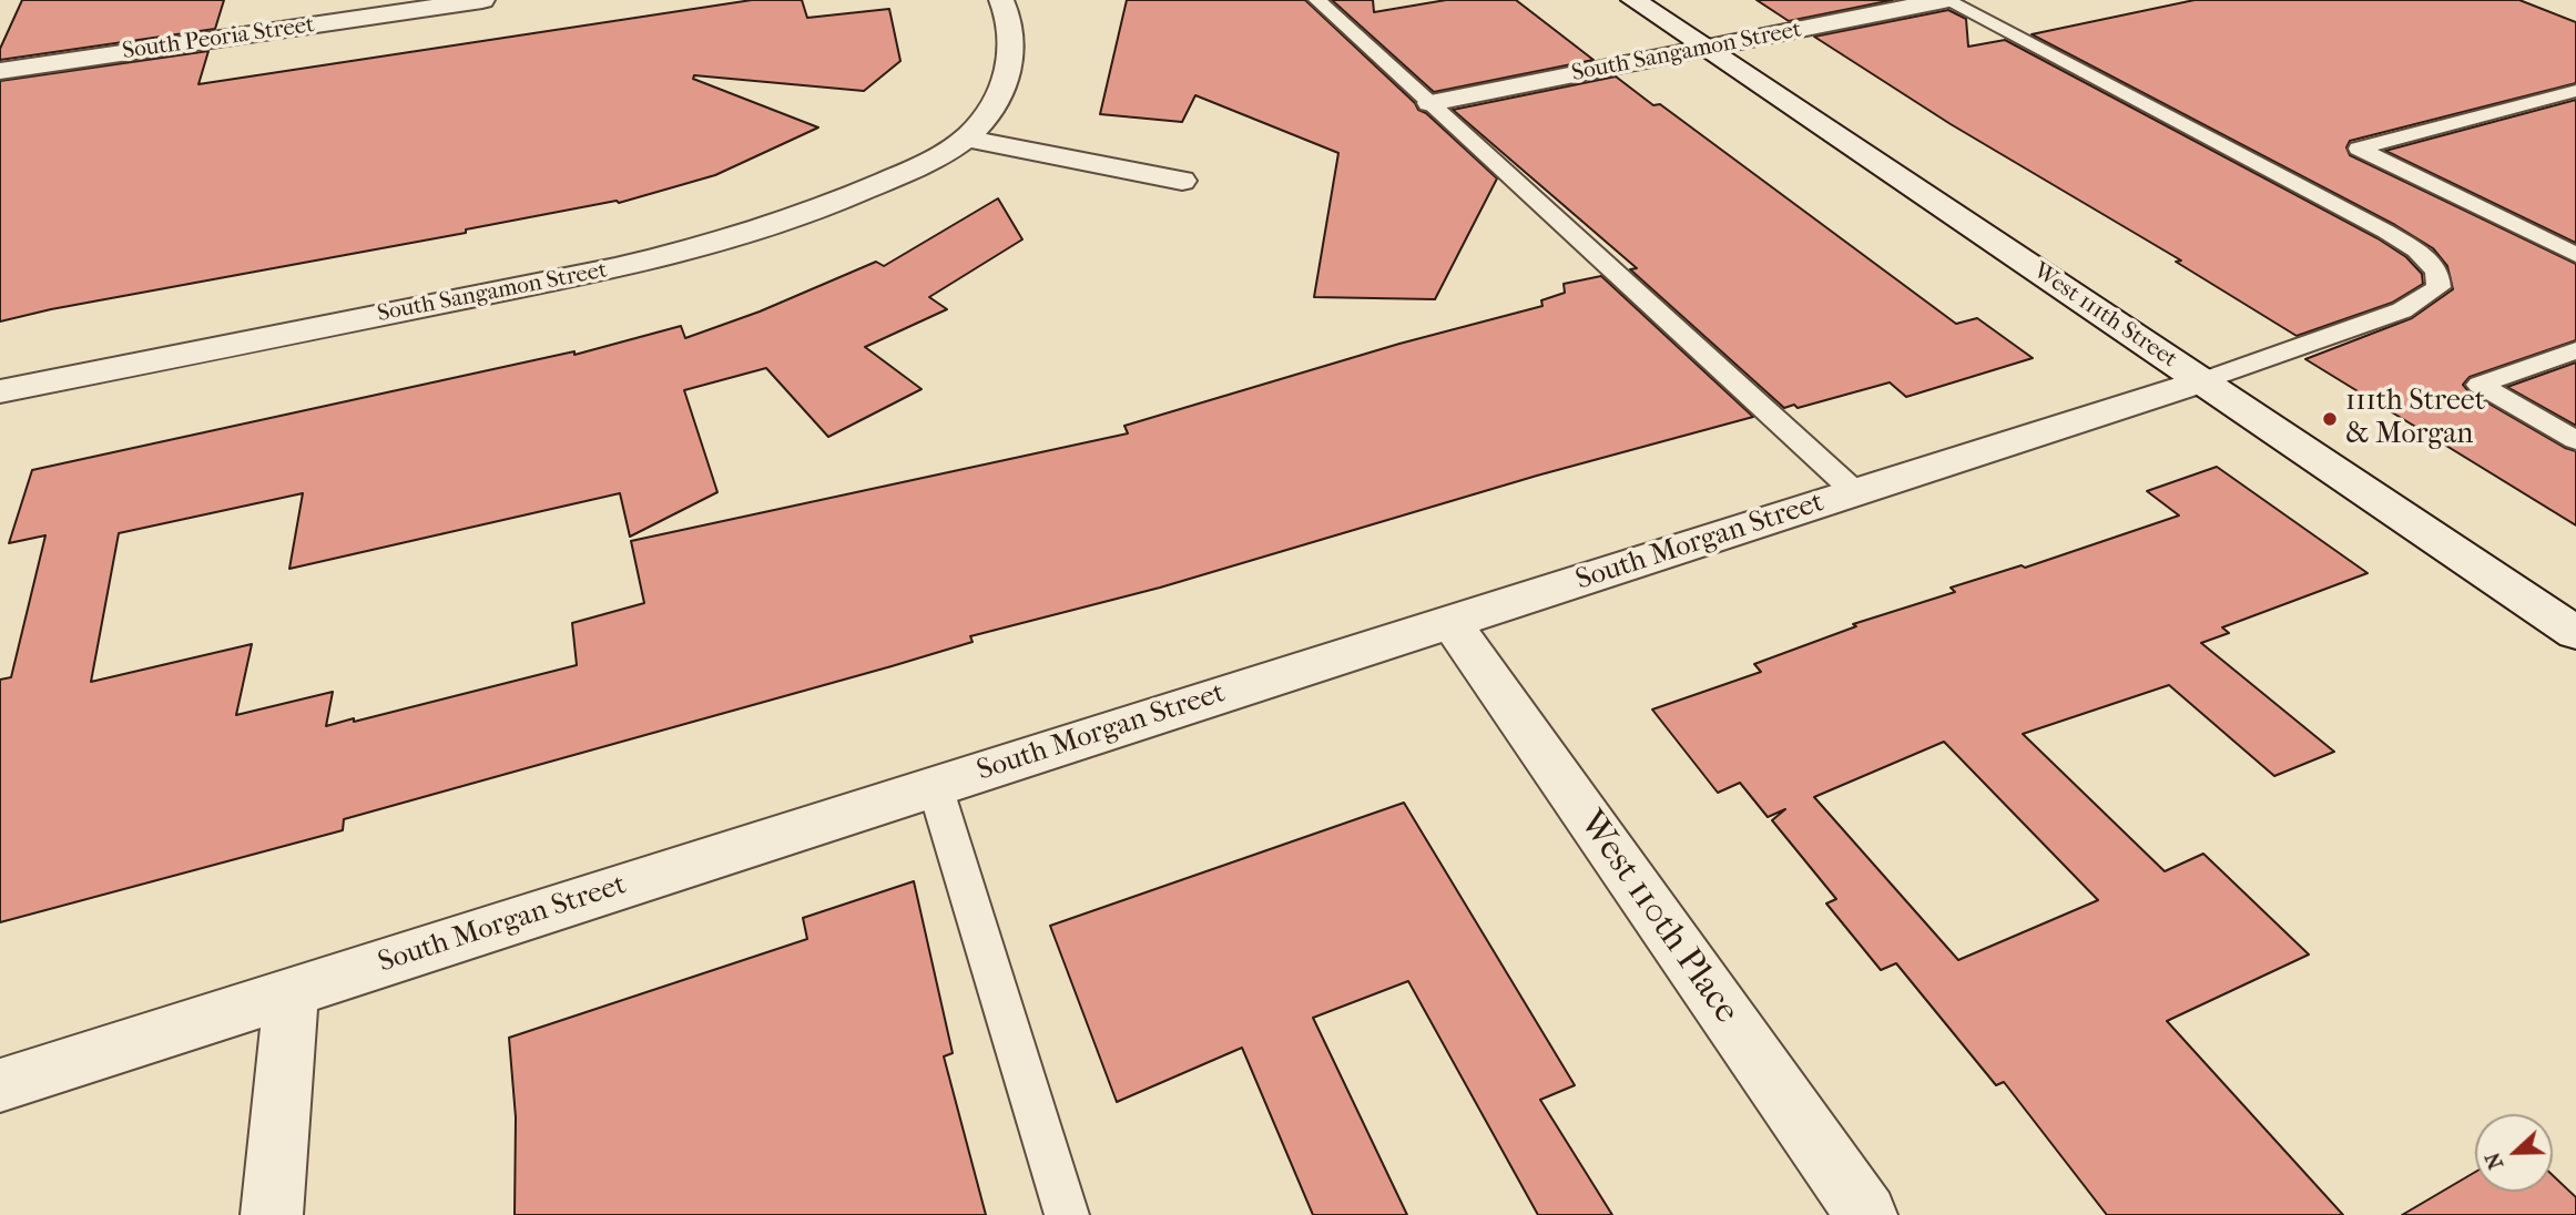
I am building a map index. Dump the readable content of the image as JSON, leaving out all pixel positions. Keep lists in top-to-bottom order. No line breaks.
{"streets":{"street":["South Peoria Street","South Sangamon Street","West 111th Street","South Morgan Street","West 110th Place"]},"crossings":[["South Sangamon Street","West 111th Street"],["West 111th Street","South Morgan Street"],["South Morgan Street","West 110th Place"]],"places":["111th Street & Morgan"],"north":"left"}
